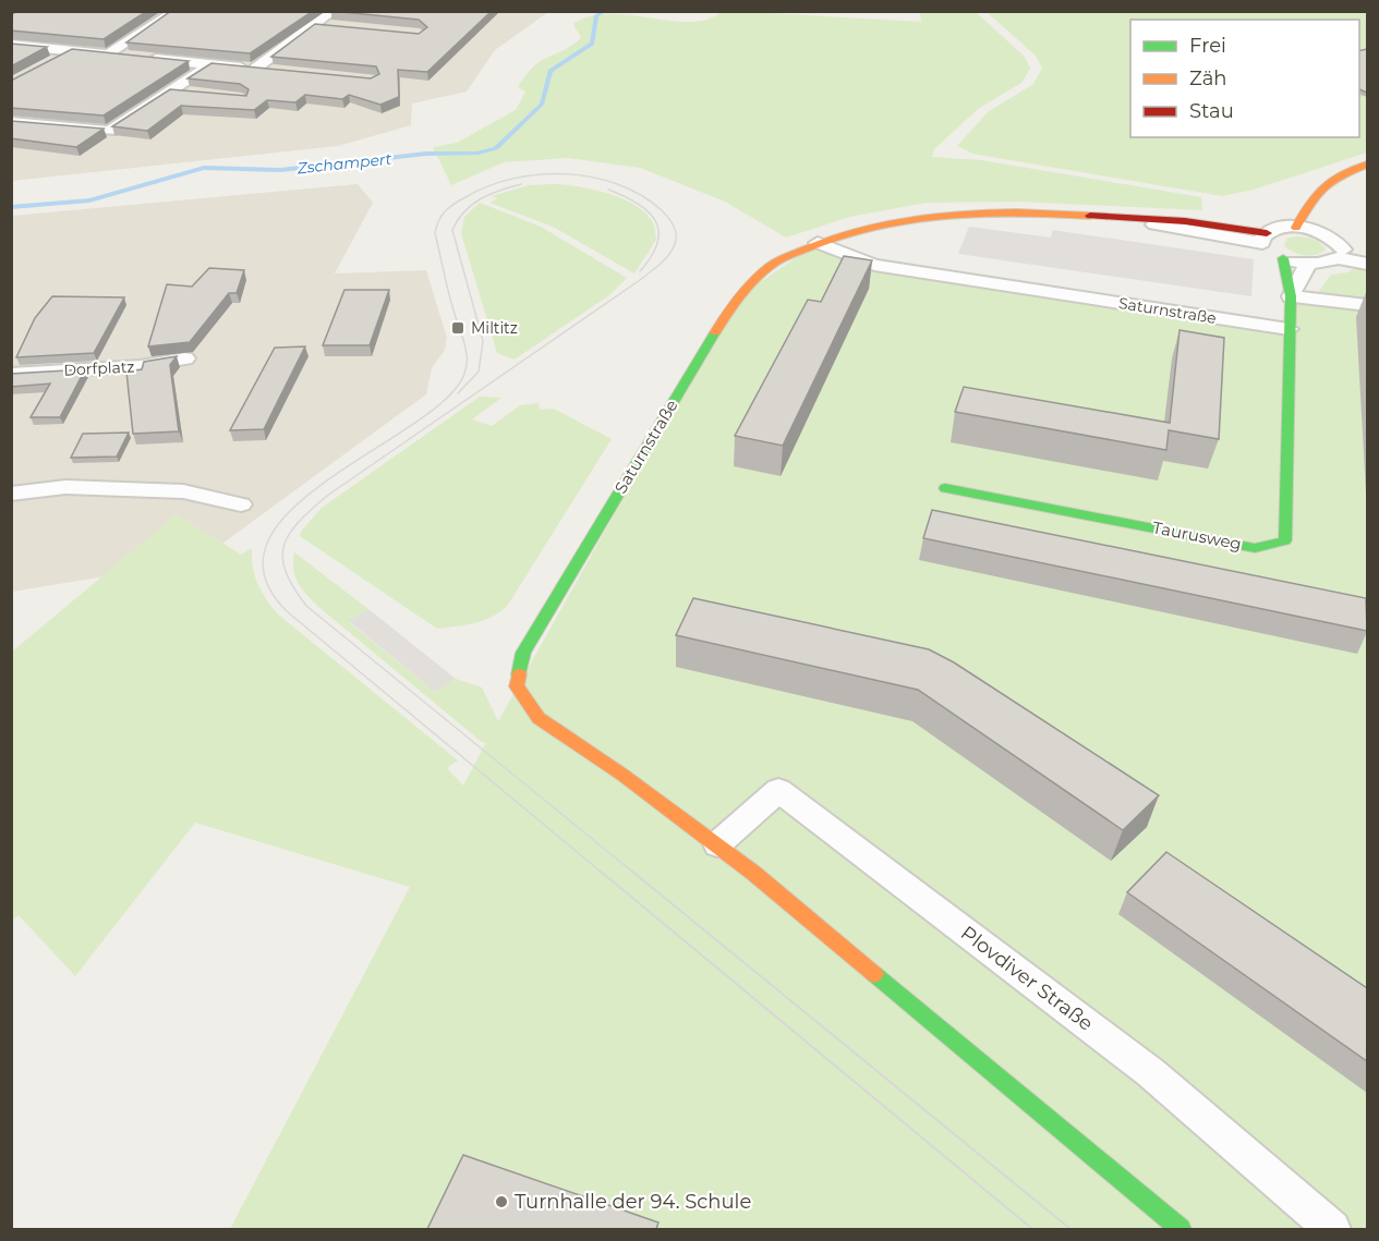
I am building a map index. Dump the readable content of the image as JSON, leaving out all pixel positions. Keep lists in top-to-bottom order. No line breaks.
{"streets":{"street":["Saturnstraße","Dorfplatz","Taurusweg","Plovdiver Straße"]},"crossings":[["Saturnstraße","Taurusweg"],["Saturnstraße","Plovdiver Straße"]],"water":["Zschampert"],"places":{"transit":["Miltitz"],"other":["Turnhalle der 94. Schule"]},"legend":["Frei","Zäh","Stau"]}
